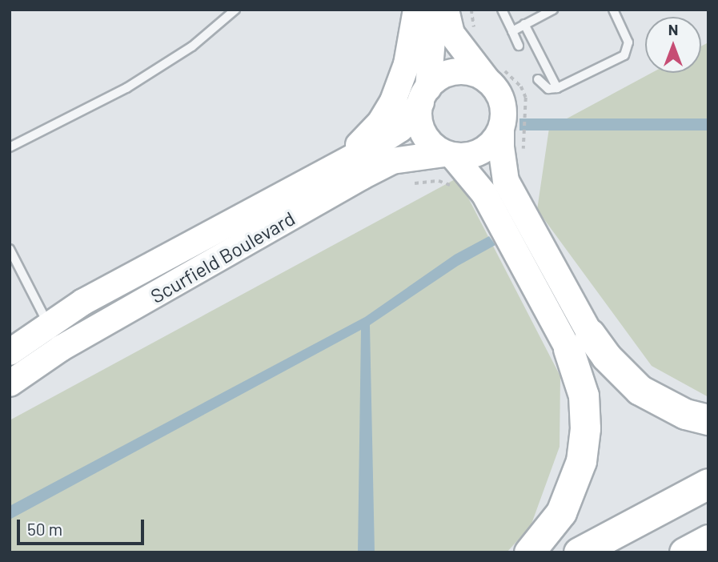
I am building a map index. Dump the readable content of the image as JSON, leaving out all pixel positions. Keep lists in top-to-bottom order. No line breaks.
{"streets":{"street":["Scurfield Boulevard"]},"scale_bar":"50 m","north":"top"}
